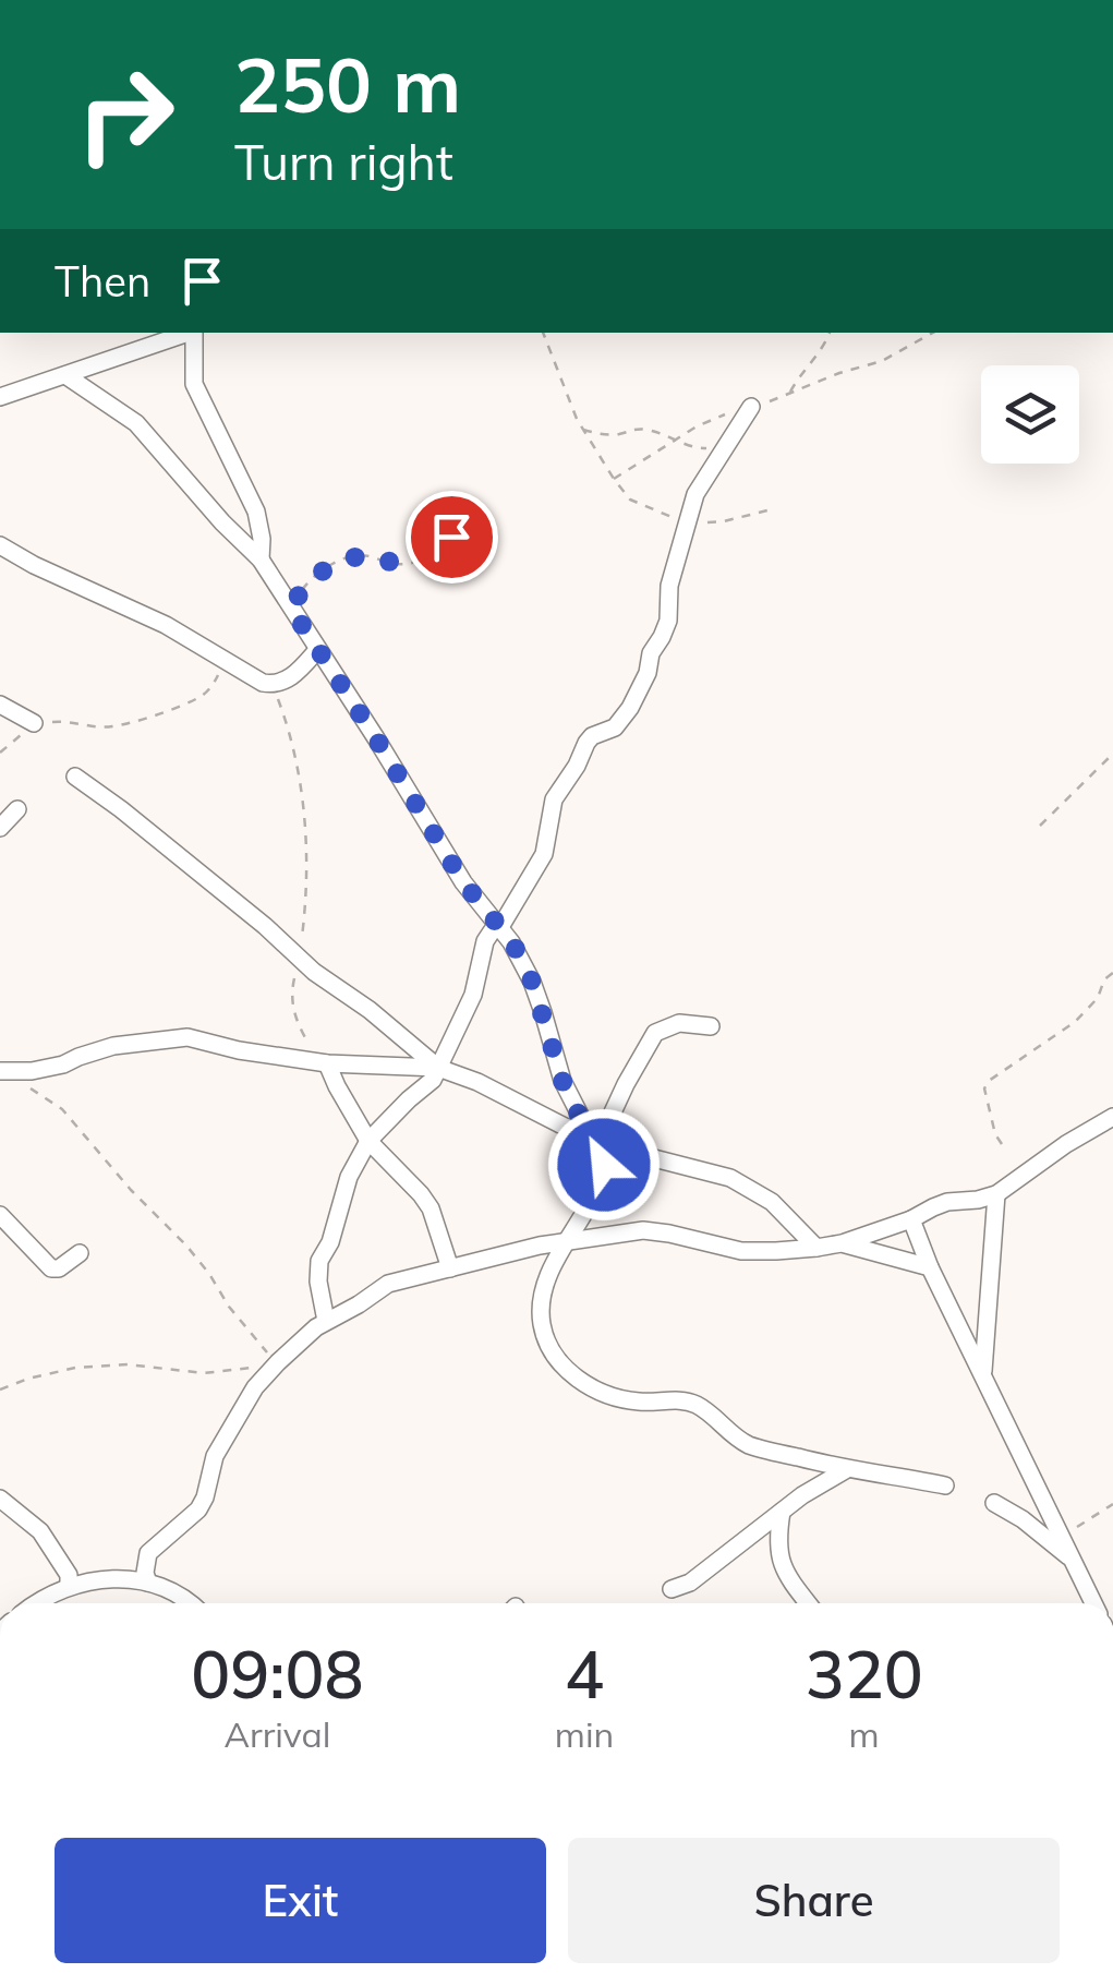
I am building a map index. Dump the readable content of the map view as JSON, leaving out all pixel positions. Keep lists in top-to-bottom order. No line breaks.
{"page":{"turn":["250 m","Turn right"],"then":"Then","eta":["09:08","Arrival","4","min","320","m"],"buttons":["Exit","Share"]}}
